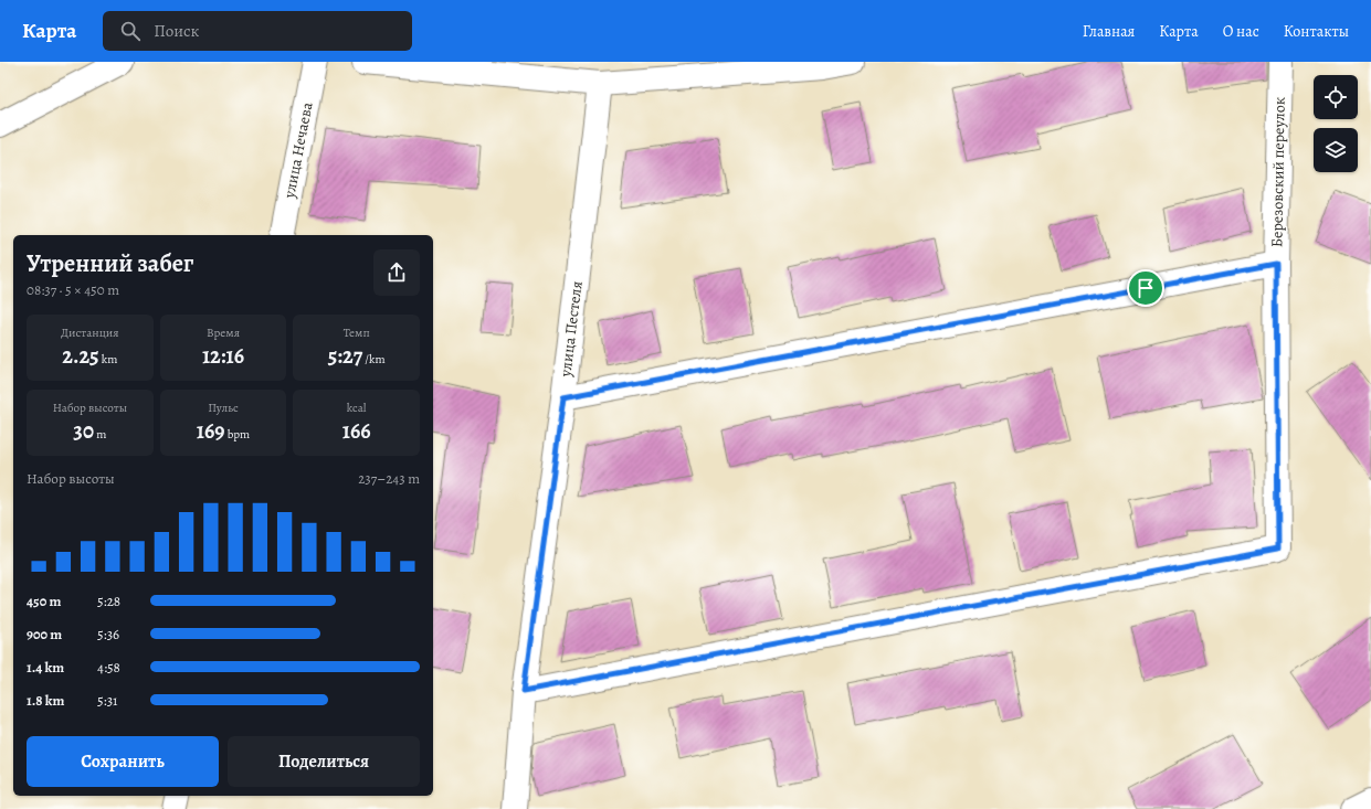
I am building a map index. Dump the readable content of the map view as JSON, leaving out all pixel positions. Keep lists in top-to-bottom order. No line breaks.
{"streets":{"street":["улица Нечаева","Березовский переулок","улица Пестеля"]},"crossings":[["Березовский переулок","улица Пестеля"]],"page":{"header":"Карта","search":"Поиск","nav":["Главная","Карта","О нас","Контакты"],"heading":["Утренний забег","08:37 · 5 × 450 m"],"stats":[["Дистанция","2.25 km"],["Время","12:16"],["Темп","5:27 /km"],["Набор высоты","30 m"],["Пульс","169 bpm"],["kcal","166"]],"chart":["Набор высоты","237–243 m"],"list":[{"name":"450 m","note":"5:28"},{"name":"900 m","note":"5:36"},{"name":"1.4 km","note":"4:58"},{"name":"1.8 km","note":"5:31"}],"buttons":["Сохранить","Поделиться"]}}
